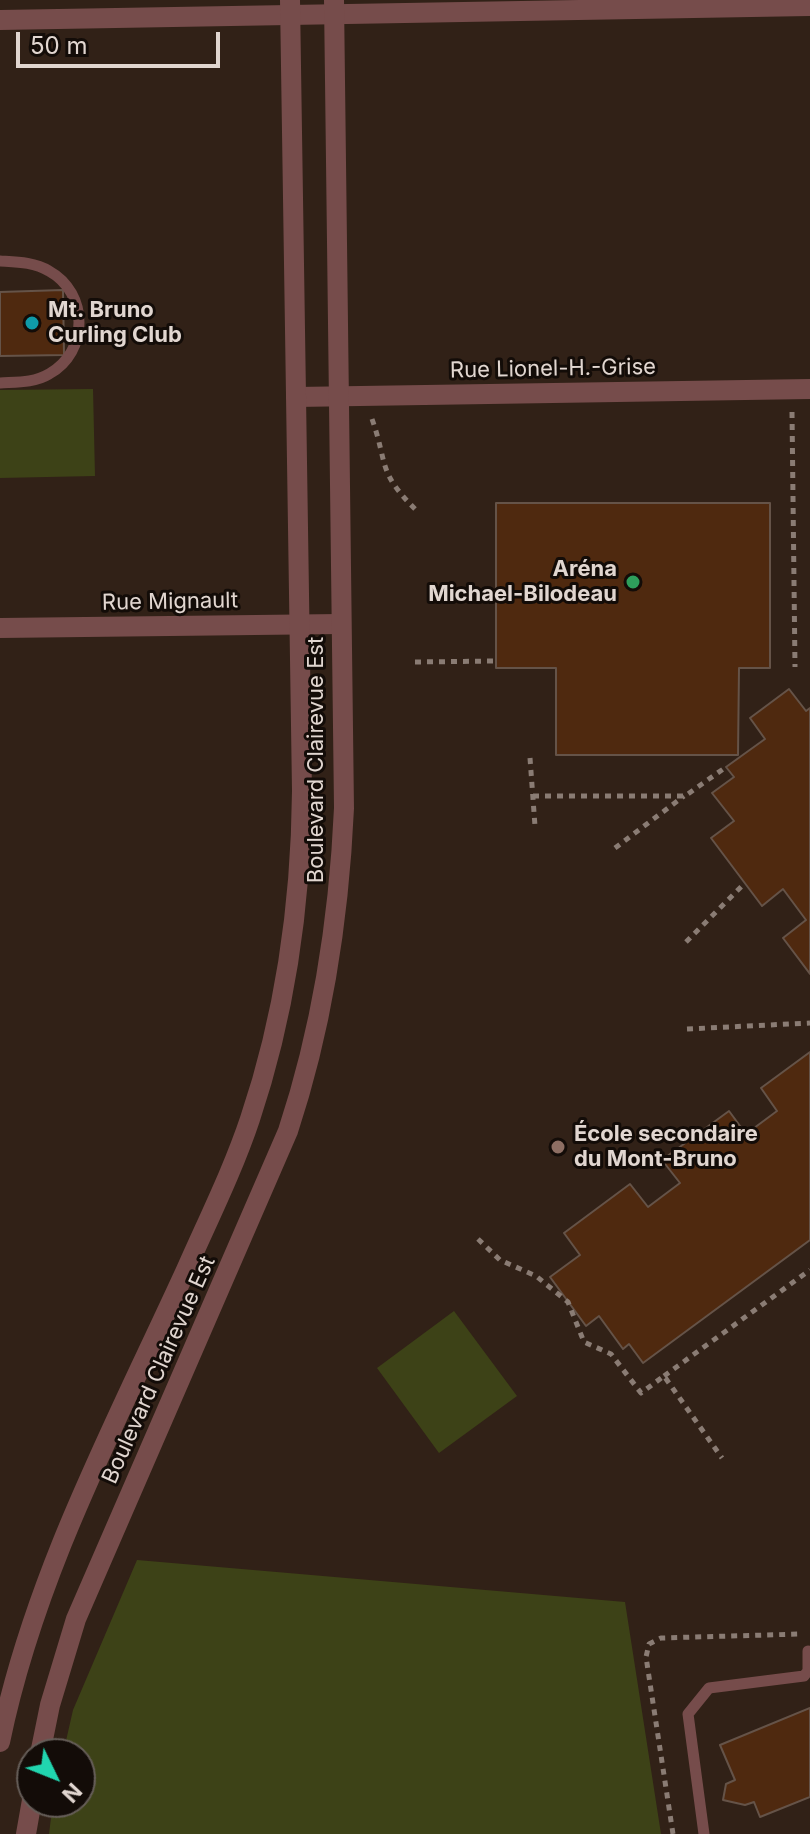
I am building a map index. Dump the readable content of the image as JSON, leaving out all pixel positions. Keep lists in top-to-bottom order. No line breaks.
{"streets":{"street":["Rue Lionel-H.-Grise","Rue Mignault","Boulevard Clairevue Est"]},"crossings":[["Rue Lionel-H.-Grise","Boulevard Clairevue Est"],["Rue Mignault","Boulevard Clairevue Est"]],"places":["Mt. Bruno Curling Club","Aréna Michael-Bilodeau","École secondaire du Mont-Bruno"],"scale_bar":"50 m","north":"bottom right"}
